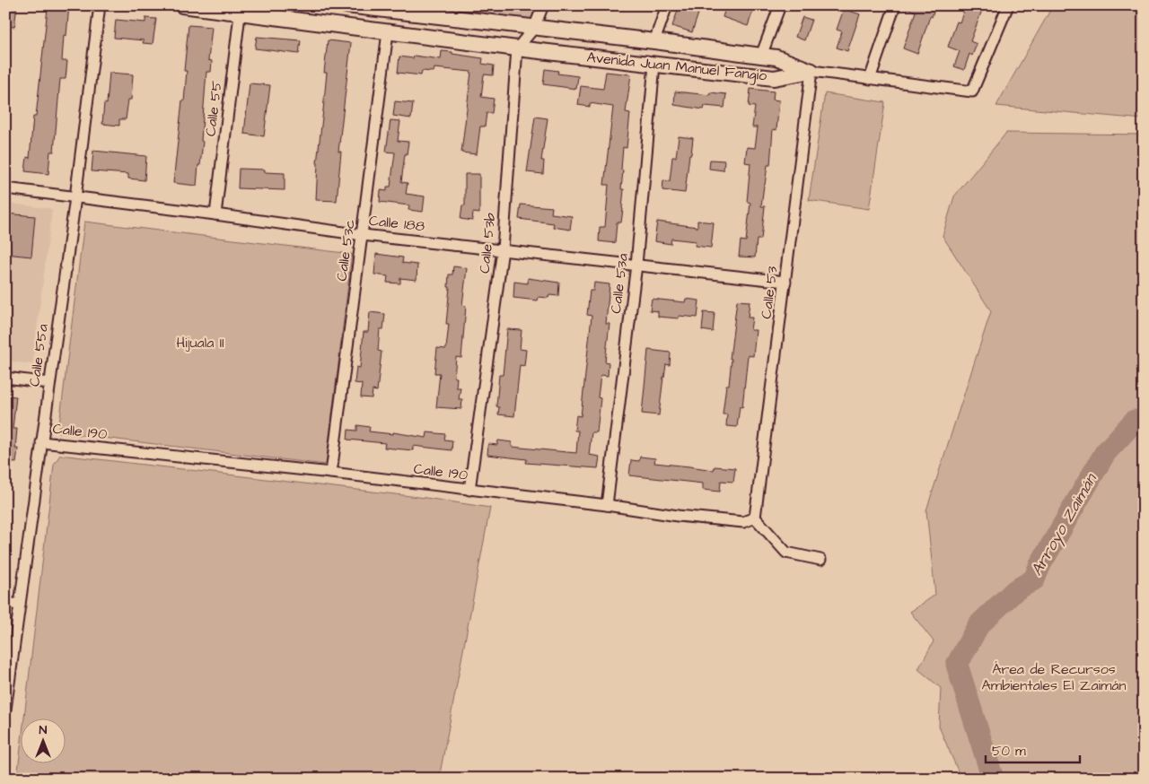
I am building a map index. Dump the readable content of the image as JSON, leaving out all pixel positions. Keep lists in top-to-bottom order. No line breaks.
{"streets":{"main road":["Avenida Juan Manuel Fangio"],"street":["Calle 55","Calle 188","Calle 53b","Calle 53c","Calle 53a","Calle 53","Calle 55a","Calle 190"]},"crossings":[["Avenida Juan Manuel Fangio","Calle 55"],["Avenida Juan Manuel Fangio","Calle 53b"],["Avenida Juan Manuel Fangio","Calle 53c"],["Avenida Juan Manuel Fangio","Calle 53a"],["Avenida Juan Manuel Fangio","Calle 53"],["Calle 55","Calle 188"],["Calle 188","Calle 53b"],["Calle 188","Calle 53c"],["Calle 188","Calle 53a"],["Calle 188","Calle 53"],["Calle 188","Calle 55a"],["Calle 53b","Calle 190"],["Calle 53c","Calle 190"],["Calle 53a","Calle 190"],["Calle 53","Calle 190"],["Calle 55a","Calle 190"]],"water":["Arroyo Zaimán"],"parks":["Hijuala II","Área de Recursos Ambientales El Zaimán"],"scale_bar":"50 m","north":"top"}
